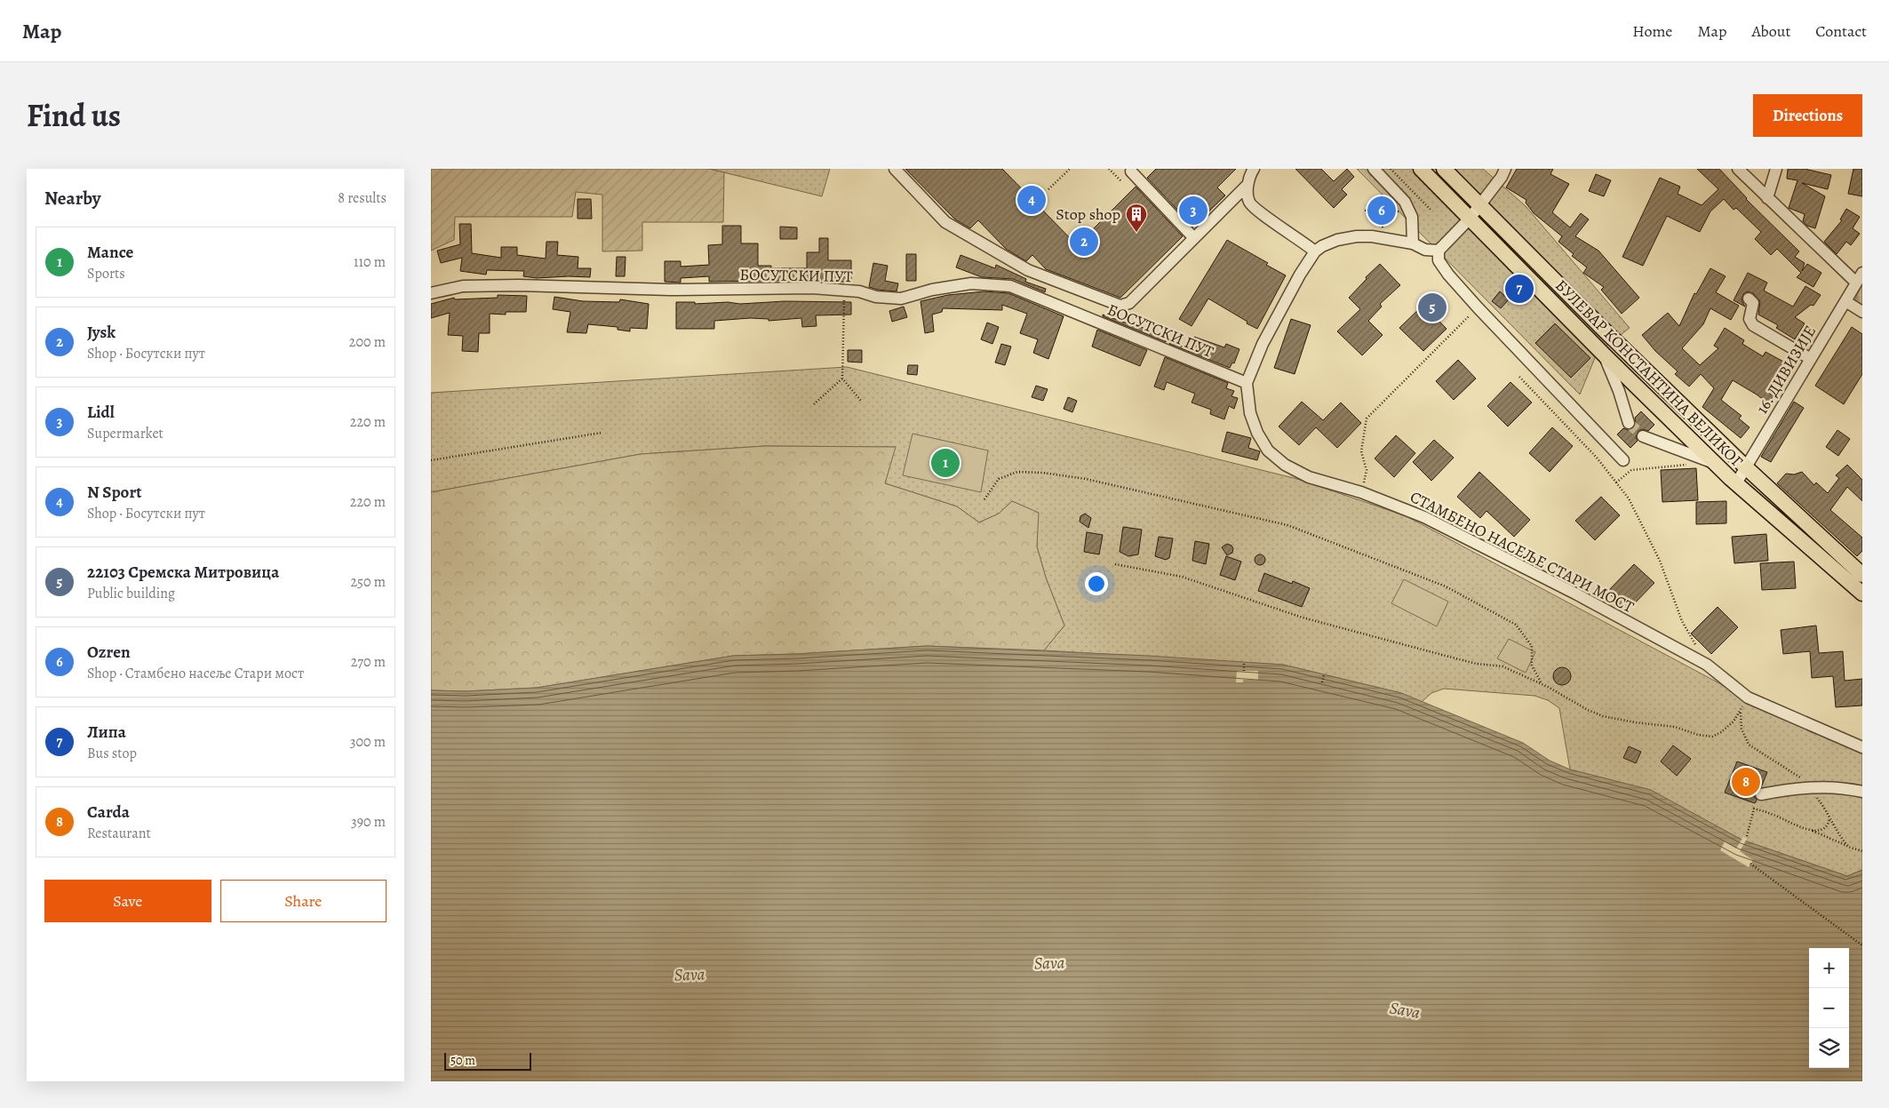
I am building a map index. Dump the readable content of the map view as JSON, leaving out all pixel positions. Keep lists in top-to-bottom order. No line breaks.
{"streets":{"main road":["БУЛЕВАР КОНСТАНТИНА ВЕЛИКОГ"],"street":["БОСУТСКИ ПУТ","16. ДИВИЗИЈЕ","СТАМБЕНО НАСЕЉЕ СТАРИ МОСТ"]},"crossings":[["БОСУТСКИ ПУТ","СТАМБЕНО НАСЕЉЕ СТАРИ МОСТ"],["16. ДИВИЗИЈЕ","БУЛЕВАР КОНСТАНТИНА ВЕЛИКОГ"]],"water":["Sava"],"places":{"building":["Stop shop"]},"scale_bar":"50 m","page":{"header":"Map","nav":["Home","Map","About","Contact"],"title":"Find us","buttons":["Directions",["Save","Share"]],"heading":["Nearby","8 results"],"pins":["4","3","6","2","7","5","1","8"],"list":[{"mark":"1","name":"Mance","note":"Sports","value":"110 m"},{"mark":"2","name":"Jysk","note":"Shop · Босутски пут","value":"200 m"},{"mark":"3","name":"Lidl","note":"Supermarket","value":"220 m"},{"mark":"4","name":"N Sport","note":"Shop · Босутски пут","value":"220 m"},{"mark":"5","name":"22103 Сремска Митровица","note":"Public building","value":"250 m"},{"mark":"6","name":"Ozren","note":"Shop · Стамбено насеље Стари мост","value":"270 m"},{"mark":"7","name":"Липа","note":"Bus stop","value":"300 m"},{"mark":"8","name":"Carda","note":"Restaurant","value":"390 m"}],"map_buttons":["+","−"],"scale":"50 m"}}
